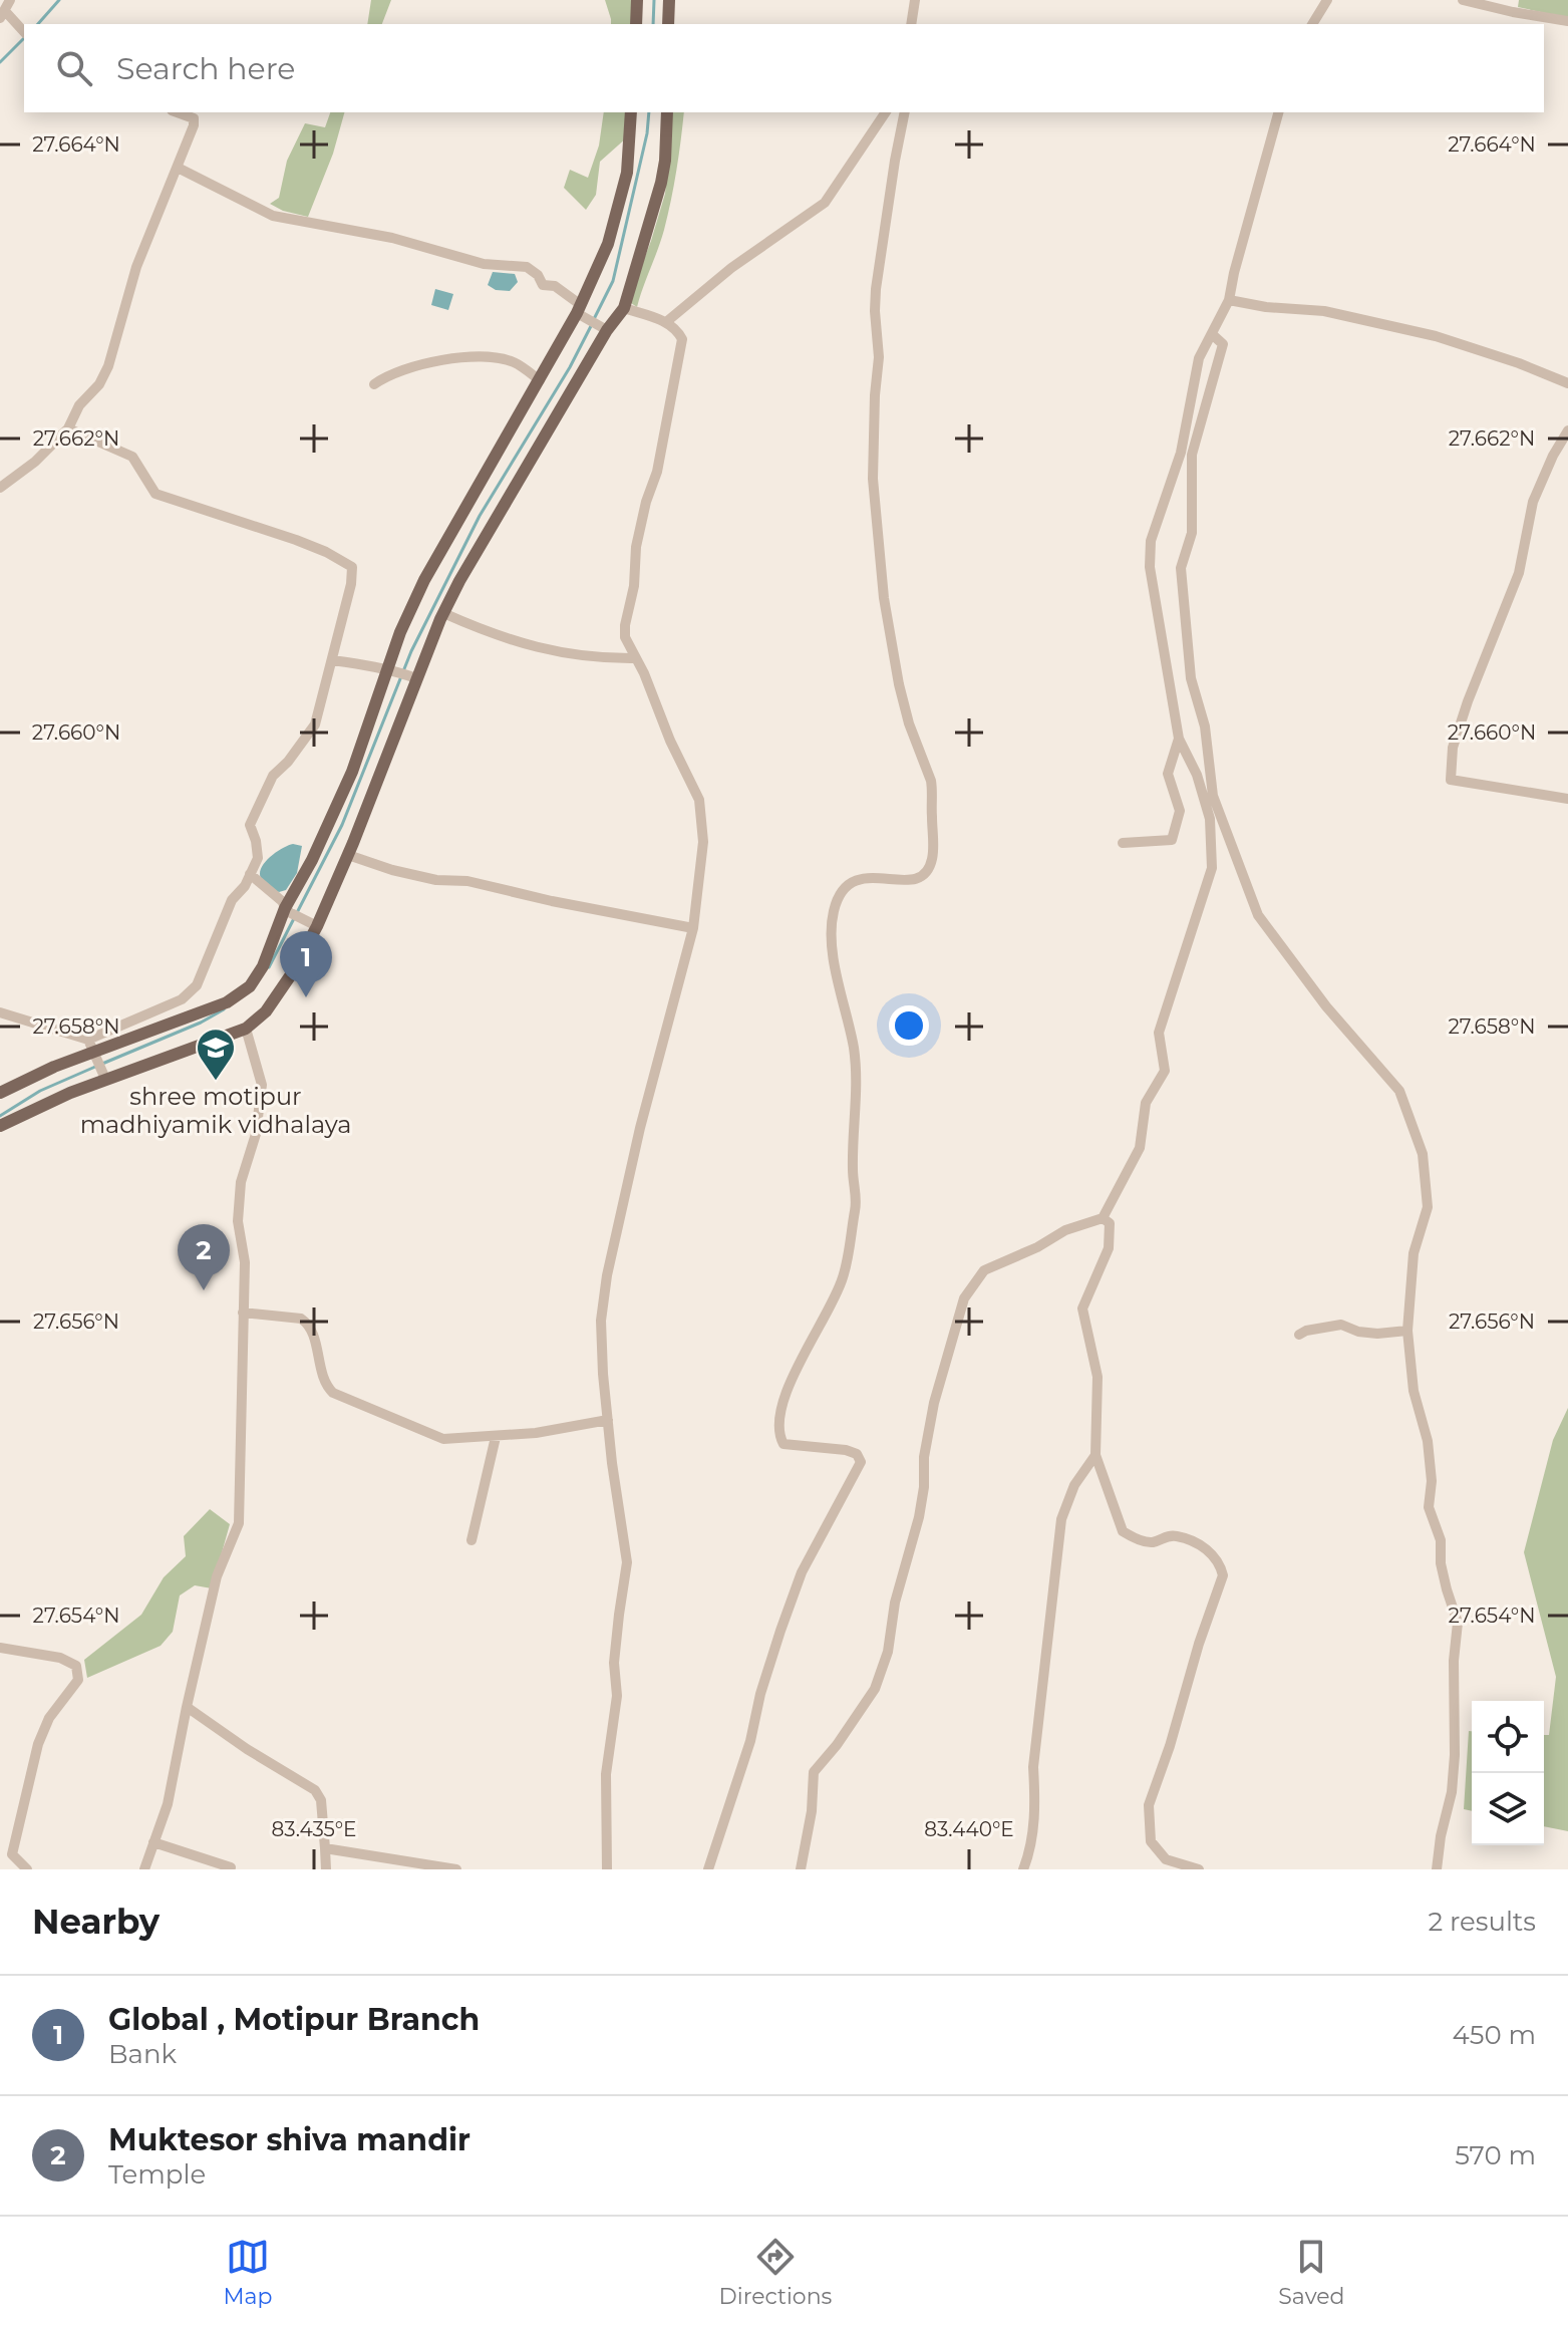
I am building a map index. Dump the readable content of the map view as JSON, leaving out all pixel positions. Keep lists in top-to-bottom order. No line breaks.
{"places":{"school or university":["shree motipur madhiyamik vidhalaya"]},"page":{"search":"Search here","pins":["1","2"],"heading":["Nearby","2 results"],"list":[{"mark":"1","name":"Global , Motipur Branch","note":"Bank","value":"450 m"},{"mark":"2","name":"Muktesor shiva mandir","note":"Temple","value":"570 m"}],"nav":["Map","Directions","Saved"]},"coordinates":["27.664°N","27.662°N","27.660°N","27.658°N","27.656°N","27.654°N","83.435°E","83.440°E"]}
